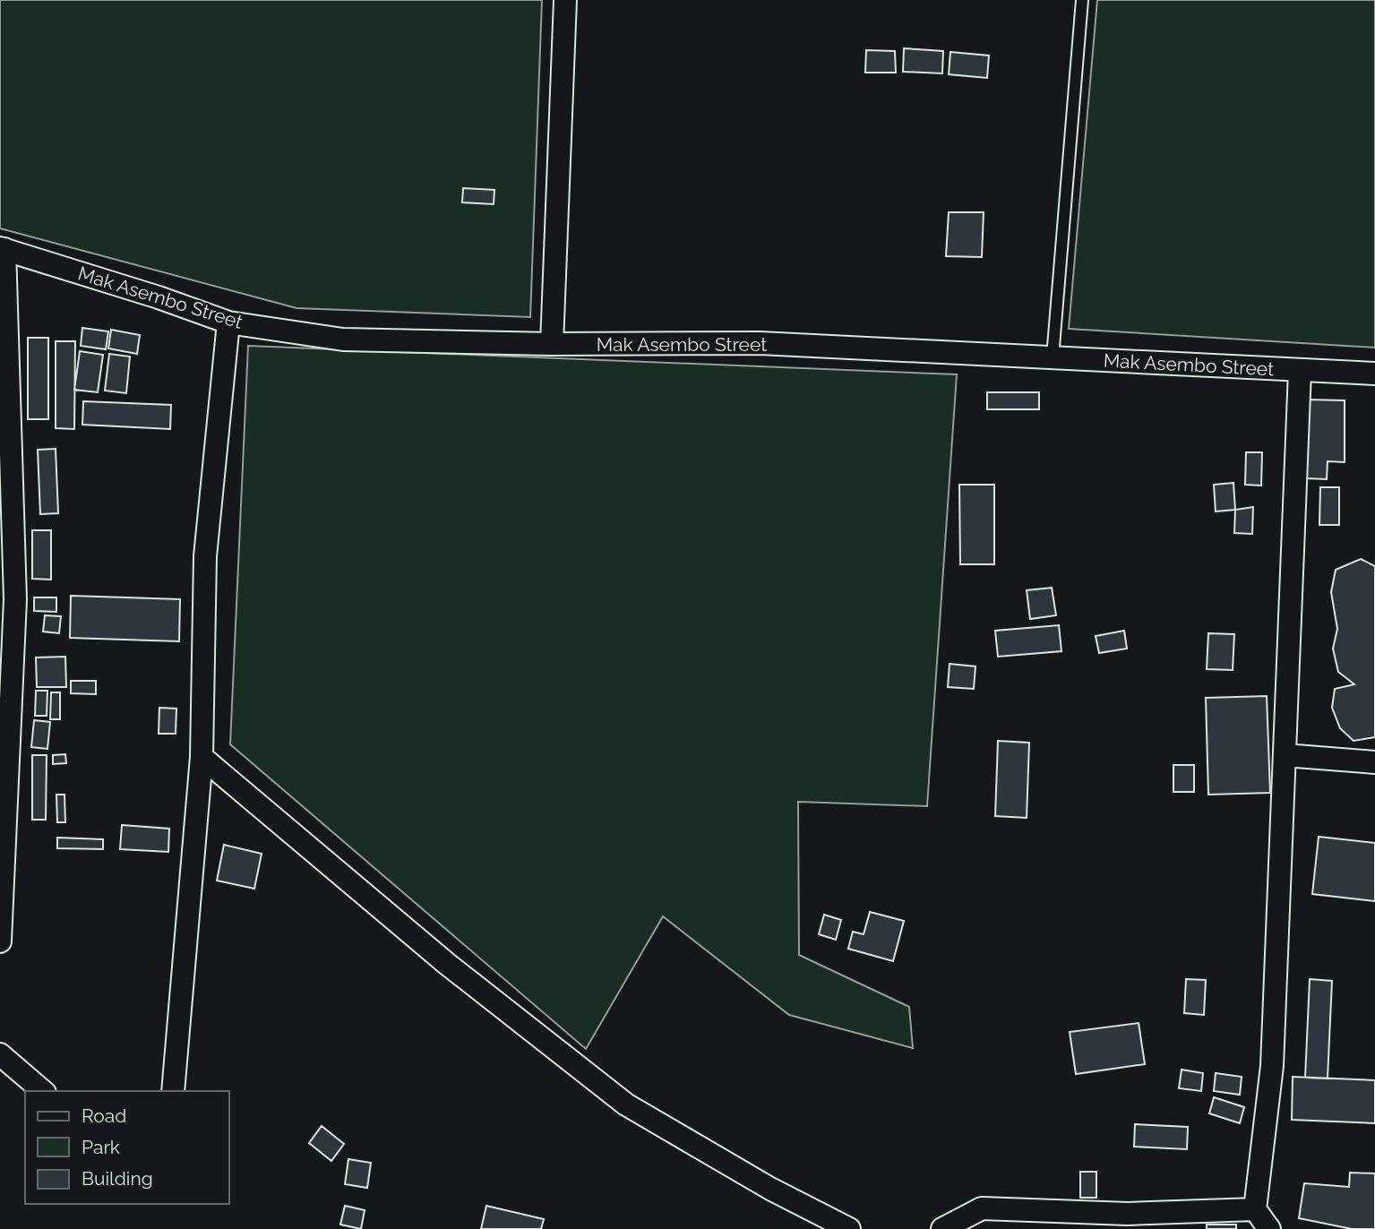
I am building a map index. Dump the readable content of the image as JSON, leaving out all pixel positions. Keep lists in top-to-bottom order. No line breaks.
{"streets":{"street":["Mak Asembo Street"]},"legend":["Road","Park","Building"]}
